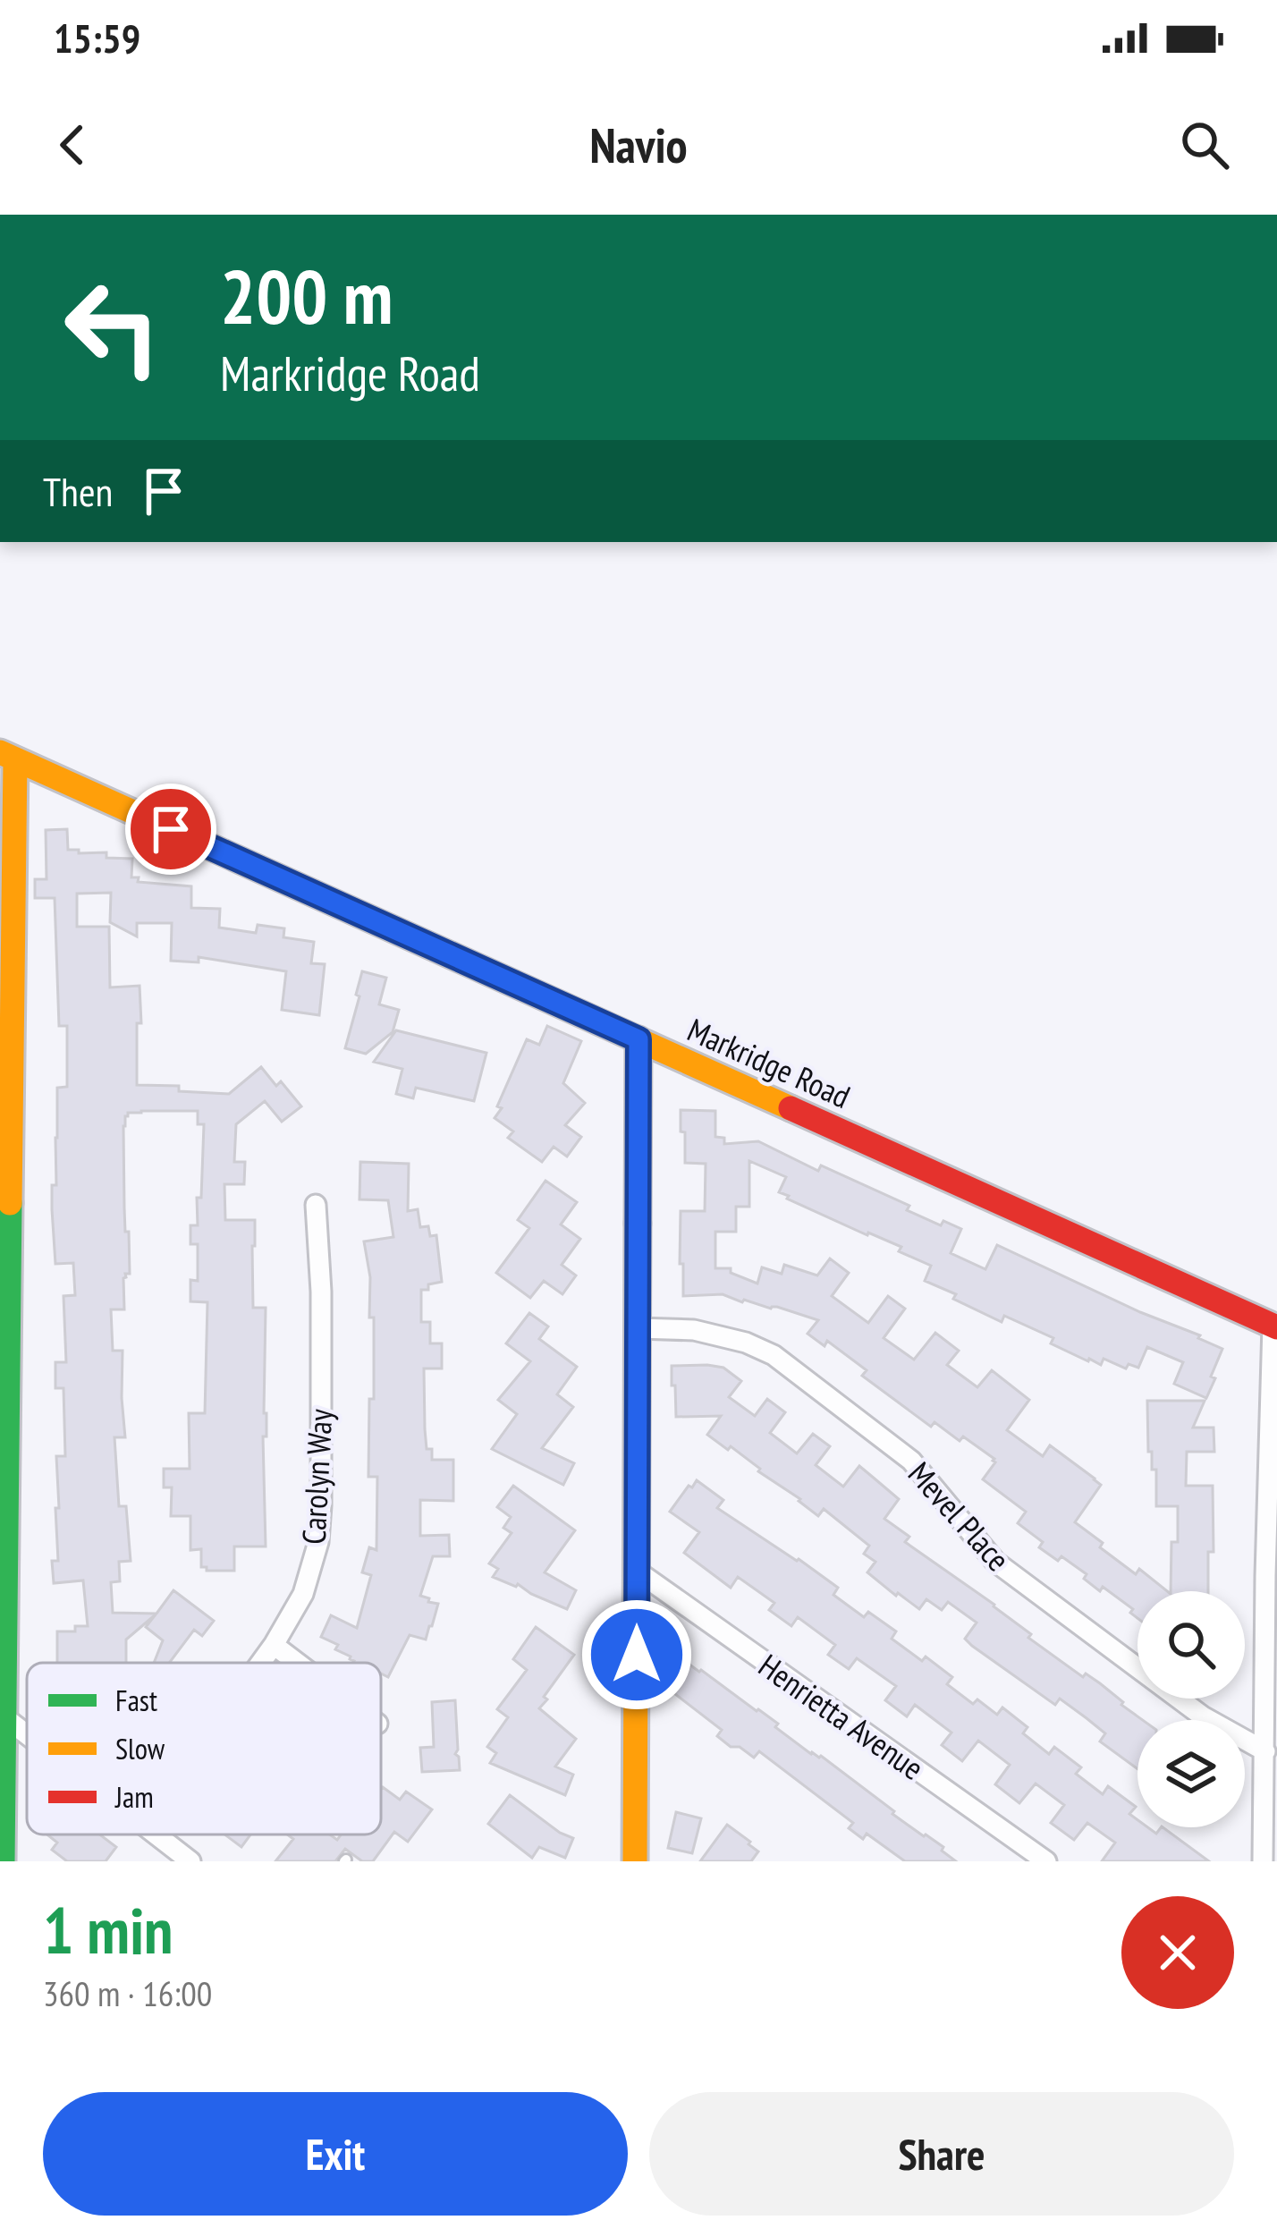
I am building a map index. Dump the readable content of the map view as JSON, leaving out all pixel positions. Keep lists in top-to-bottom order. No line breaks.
{"streets":{"street":["Markridge Road","Carolyn Way","Mevel Place","Henrietta Avenue"]},"legend":["Fast","Slow","Jam"],"page":{"status":"15:59","header":"Navio","turn":["200 m","Markridge Road"],"then":"Then","heading":["1 min","360 m · 16:00"],"buttons":["Exit","Share"]}}
